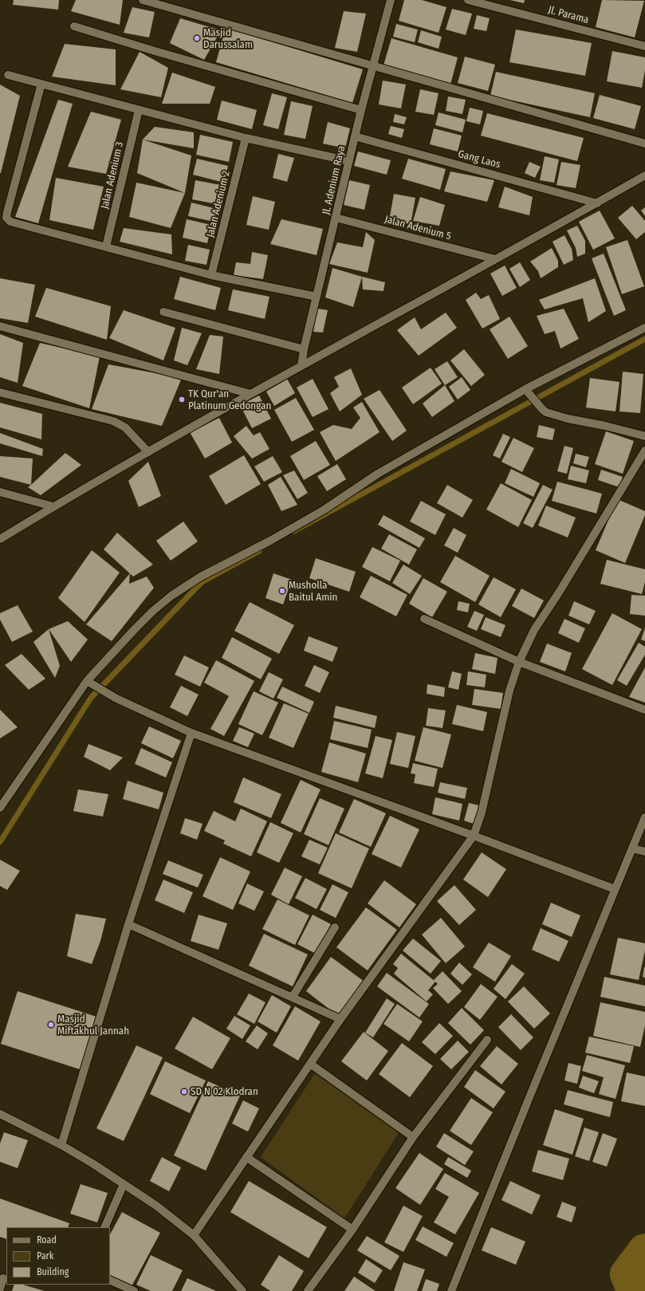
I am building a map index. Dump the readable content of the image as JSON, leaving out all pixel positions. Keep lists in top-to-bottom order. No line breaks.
{"streets":{"street":["Jl. Parama","Gang Laos","Jalan Adenium 3","Jl. Adenium Raya","Jalan Adenium 2","Jalan Adenium 5"]},"crossings":[["Gang Laos","Jl. Adenium Raya"],["Jl. Adenium Raya","Jalan Adenium 5"]],"places":["Masjid Darussalam","TK Qur'an Platinum Gedongan","Musholla Baitul Amin","Masjid Miftakhul Jannah","SD N 02 Klodran"],"legend":["Road","Park","Building"]}
